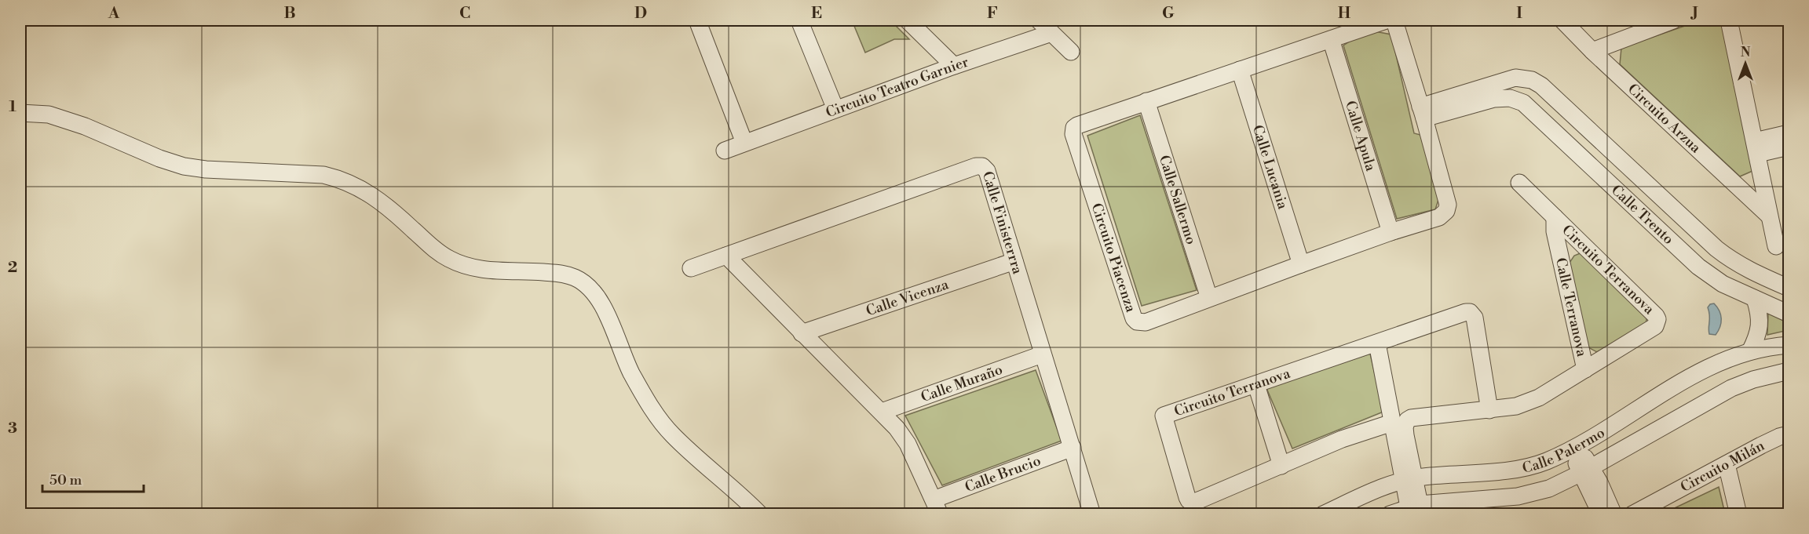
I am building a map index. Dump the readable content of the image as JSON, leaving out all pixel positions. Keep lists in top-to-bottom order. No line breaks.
{"streets":{"street":["Circuito Teatro Garnier","Circuito Arzua","Calle Apula","Calle Lucania","Calle Sallermo","Calle Trento","Calle Finisterrra","Circuito Piacenza","Circuito Terranova","Calle Vicenza","Calle Terranova","Calle Muraño","Calle Palermo","Circuito Milán","Calle Brucio"]},"crossings":[["Calle Apula","Circuito Piacenza"],["Calle Lucania","Circuito Piacenza"],["Calle Sallermo","Circuito Piacenza"],["Calle Trento","Circuito Piacenza"],["Calle Finisterrra","Calle Vicenza"],["Calle Finisterrra","Calle Muraño"],["Calle Finisterrra","Calle Brucio"],["Circuito Terranova","Calle Terranova"]],"scale_bar":"50 m","north":"top","grid":{"columns":["A","B","C","D","E","F","G","H","I","J"],"rows":["1","2","3"]}}
